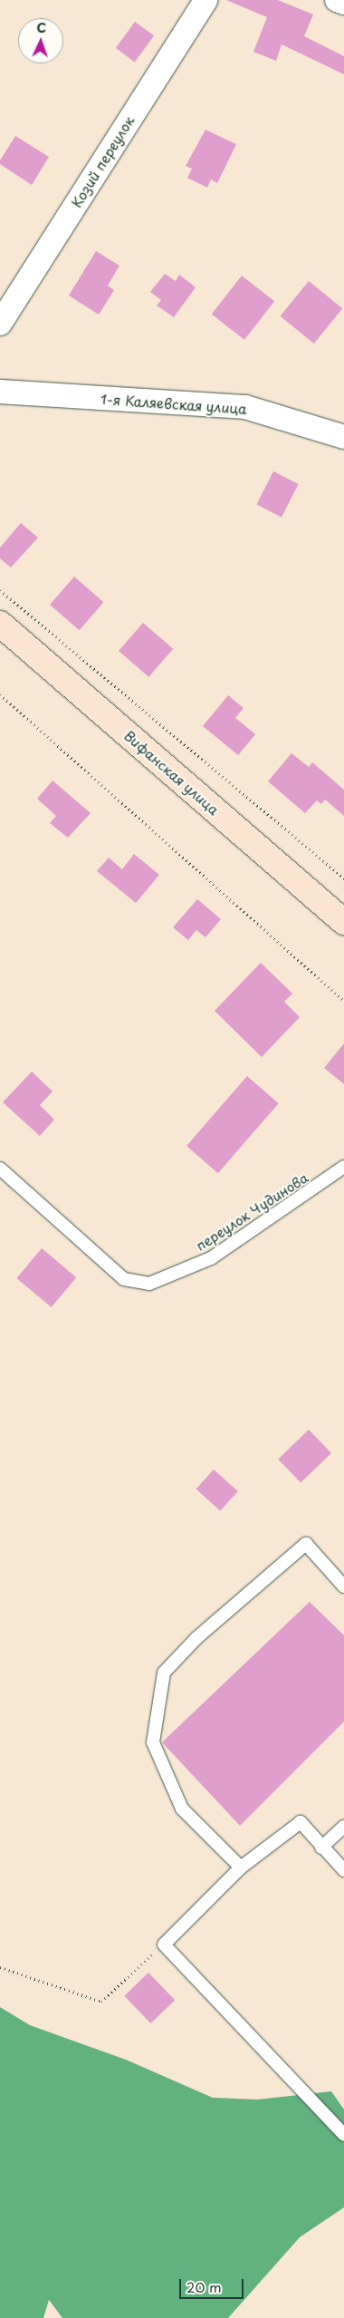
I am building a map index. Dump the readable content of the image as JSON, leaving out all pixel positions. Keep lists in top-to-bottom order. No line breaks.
{"streets":{"main road":["Вифанская улица"],"street":["Козий переулок","1-я Каляевская улица"],"lane":["переулок Чудинова"]},"scale_bar":"20 m","north":"top"}
